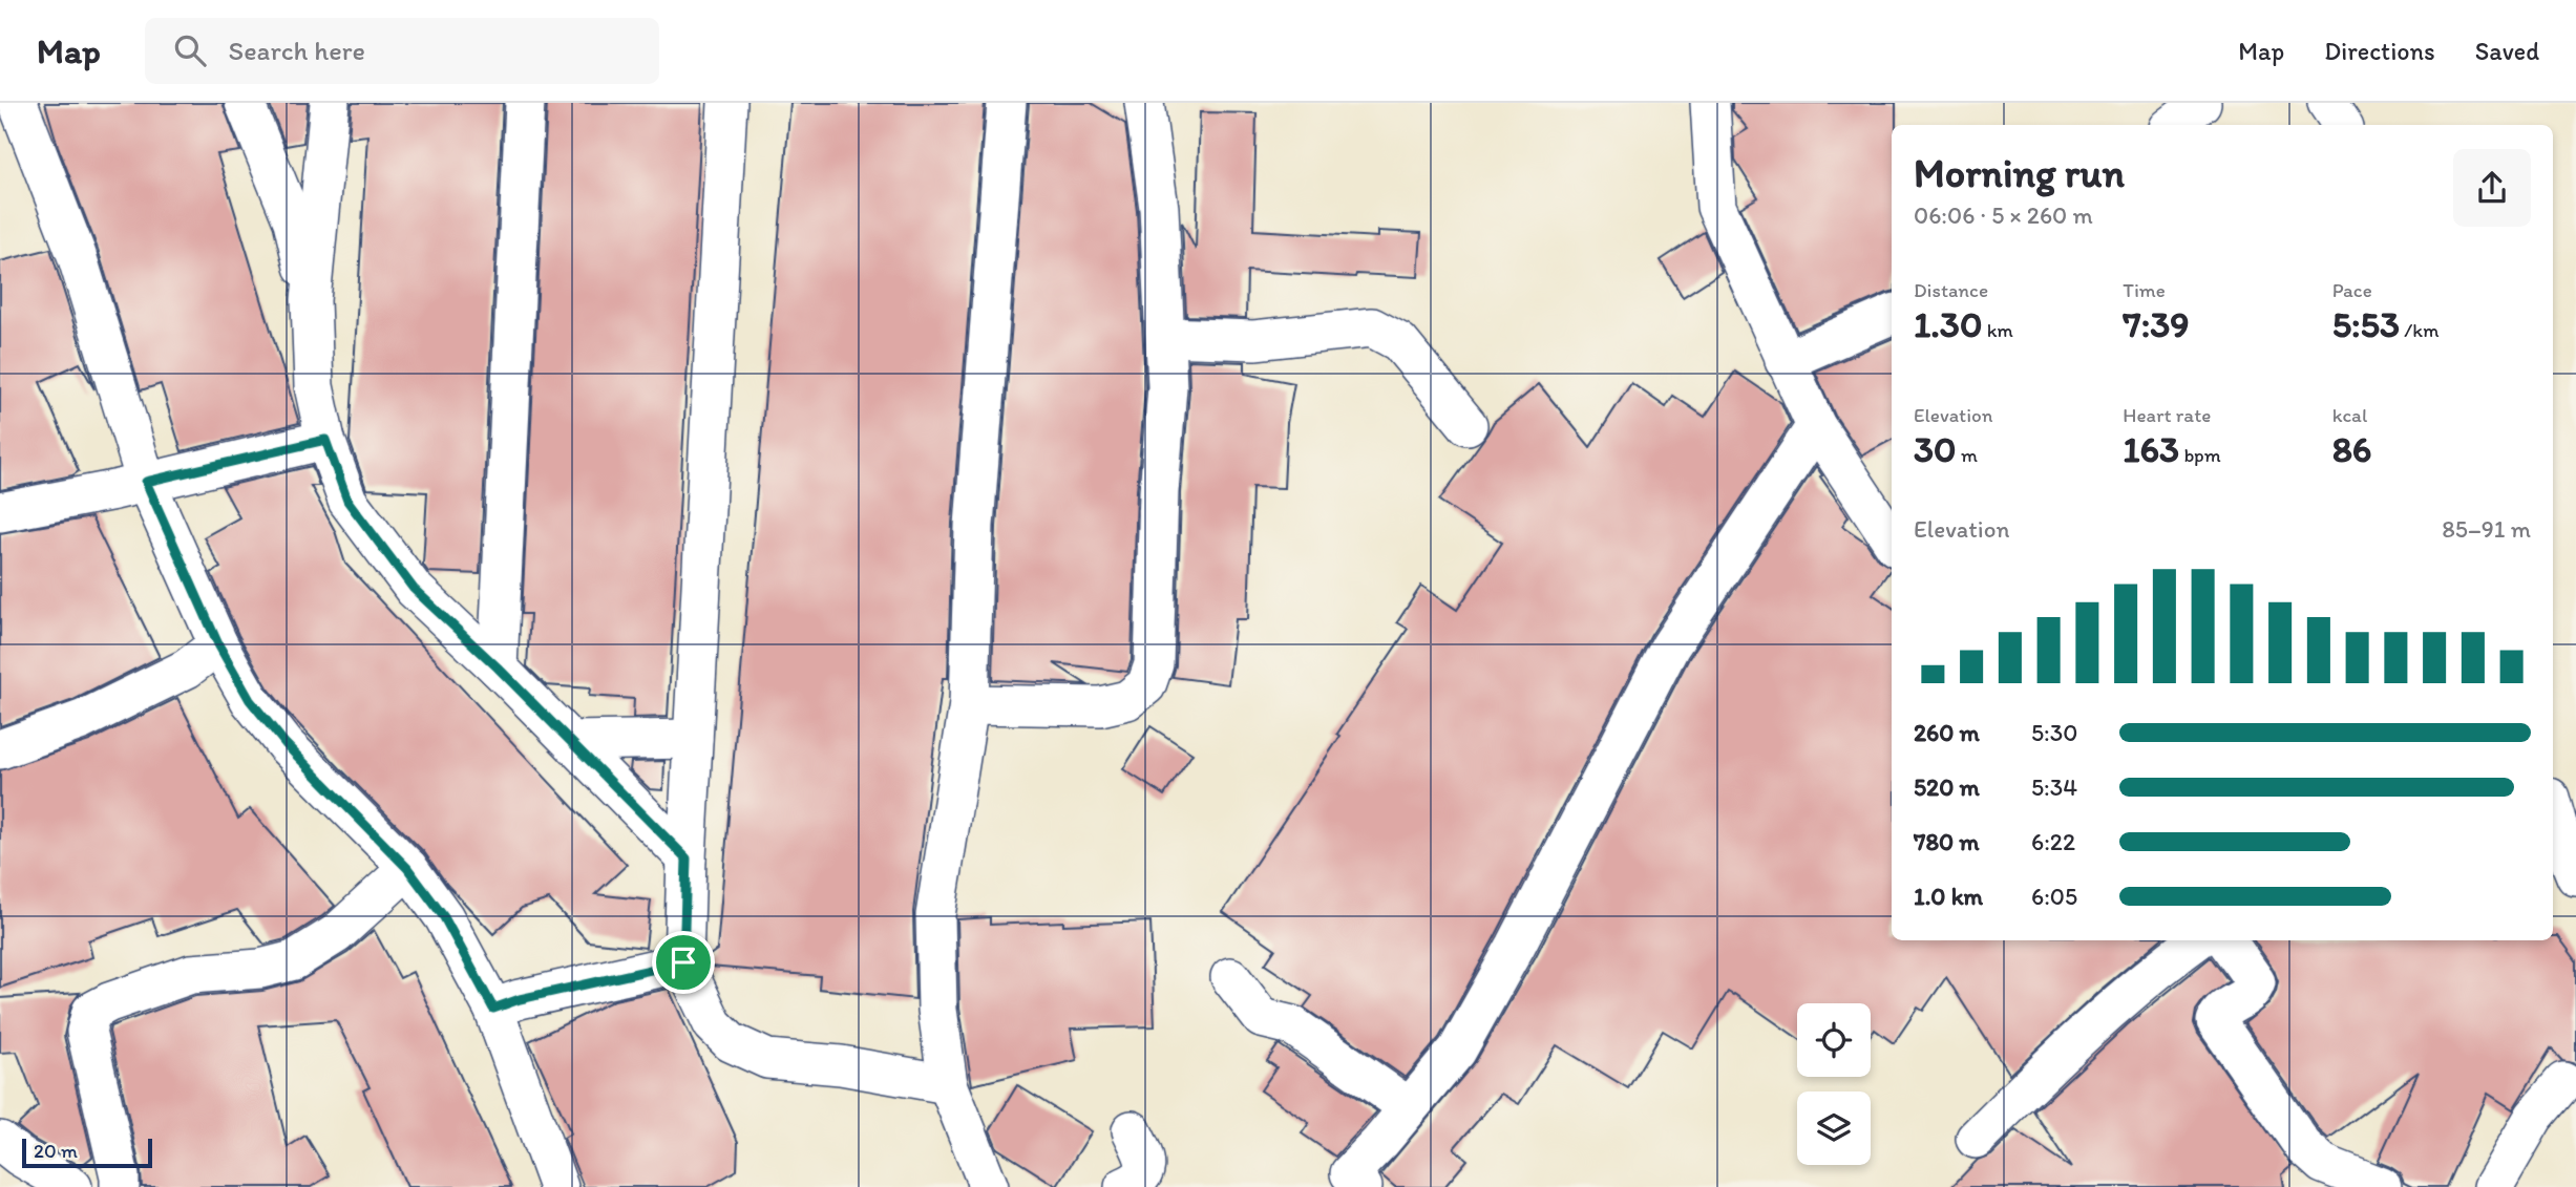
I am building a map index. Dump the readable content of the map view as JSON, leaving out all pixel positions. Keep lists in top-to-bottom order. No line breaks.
{"scale_bar":"20 m","page":{"header":"Map","search":"Search here","nav":["Map","Directions","Saved"],"heading":["Morning run","06:06 · 5 × 260 m"],"stats":[["Distance","1.30 km"],["Time","7:39"],["Pace","5:53 /km"],["Elevation","30 m"],["Heart rate","163 bpm"],["kcal","86"]],"chart":["Elevation","85–91 m"],"list":[{"name":"260 m","note":"5:30"},{"name":"520 m","note":"5:34"},{"name":"780 m","note":"6:22"},{"name":"1.0 km","note":"6:05"}],"scale":"20 m"}}
